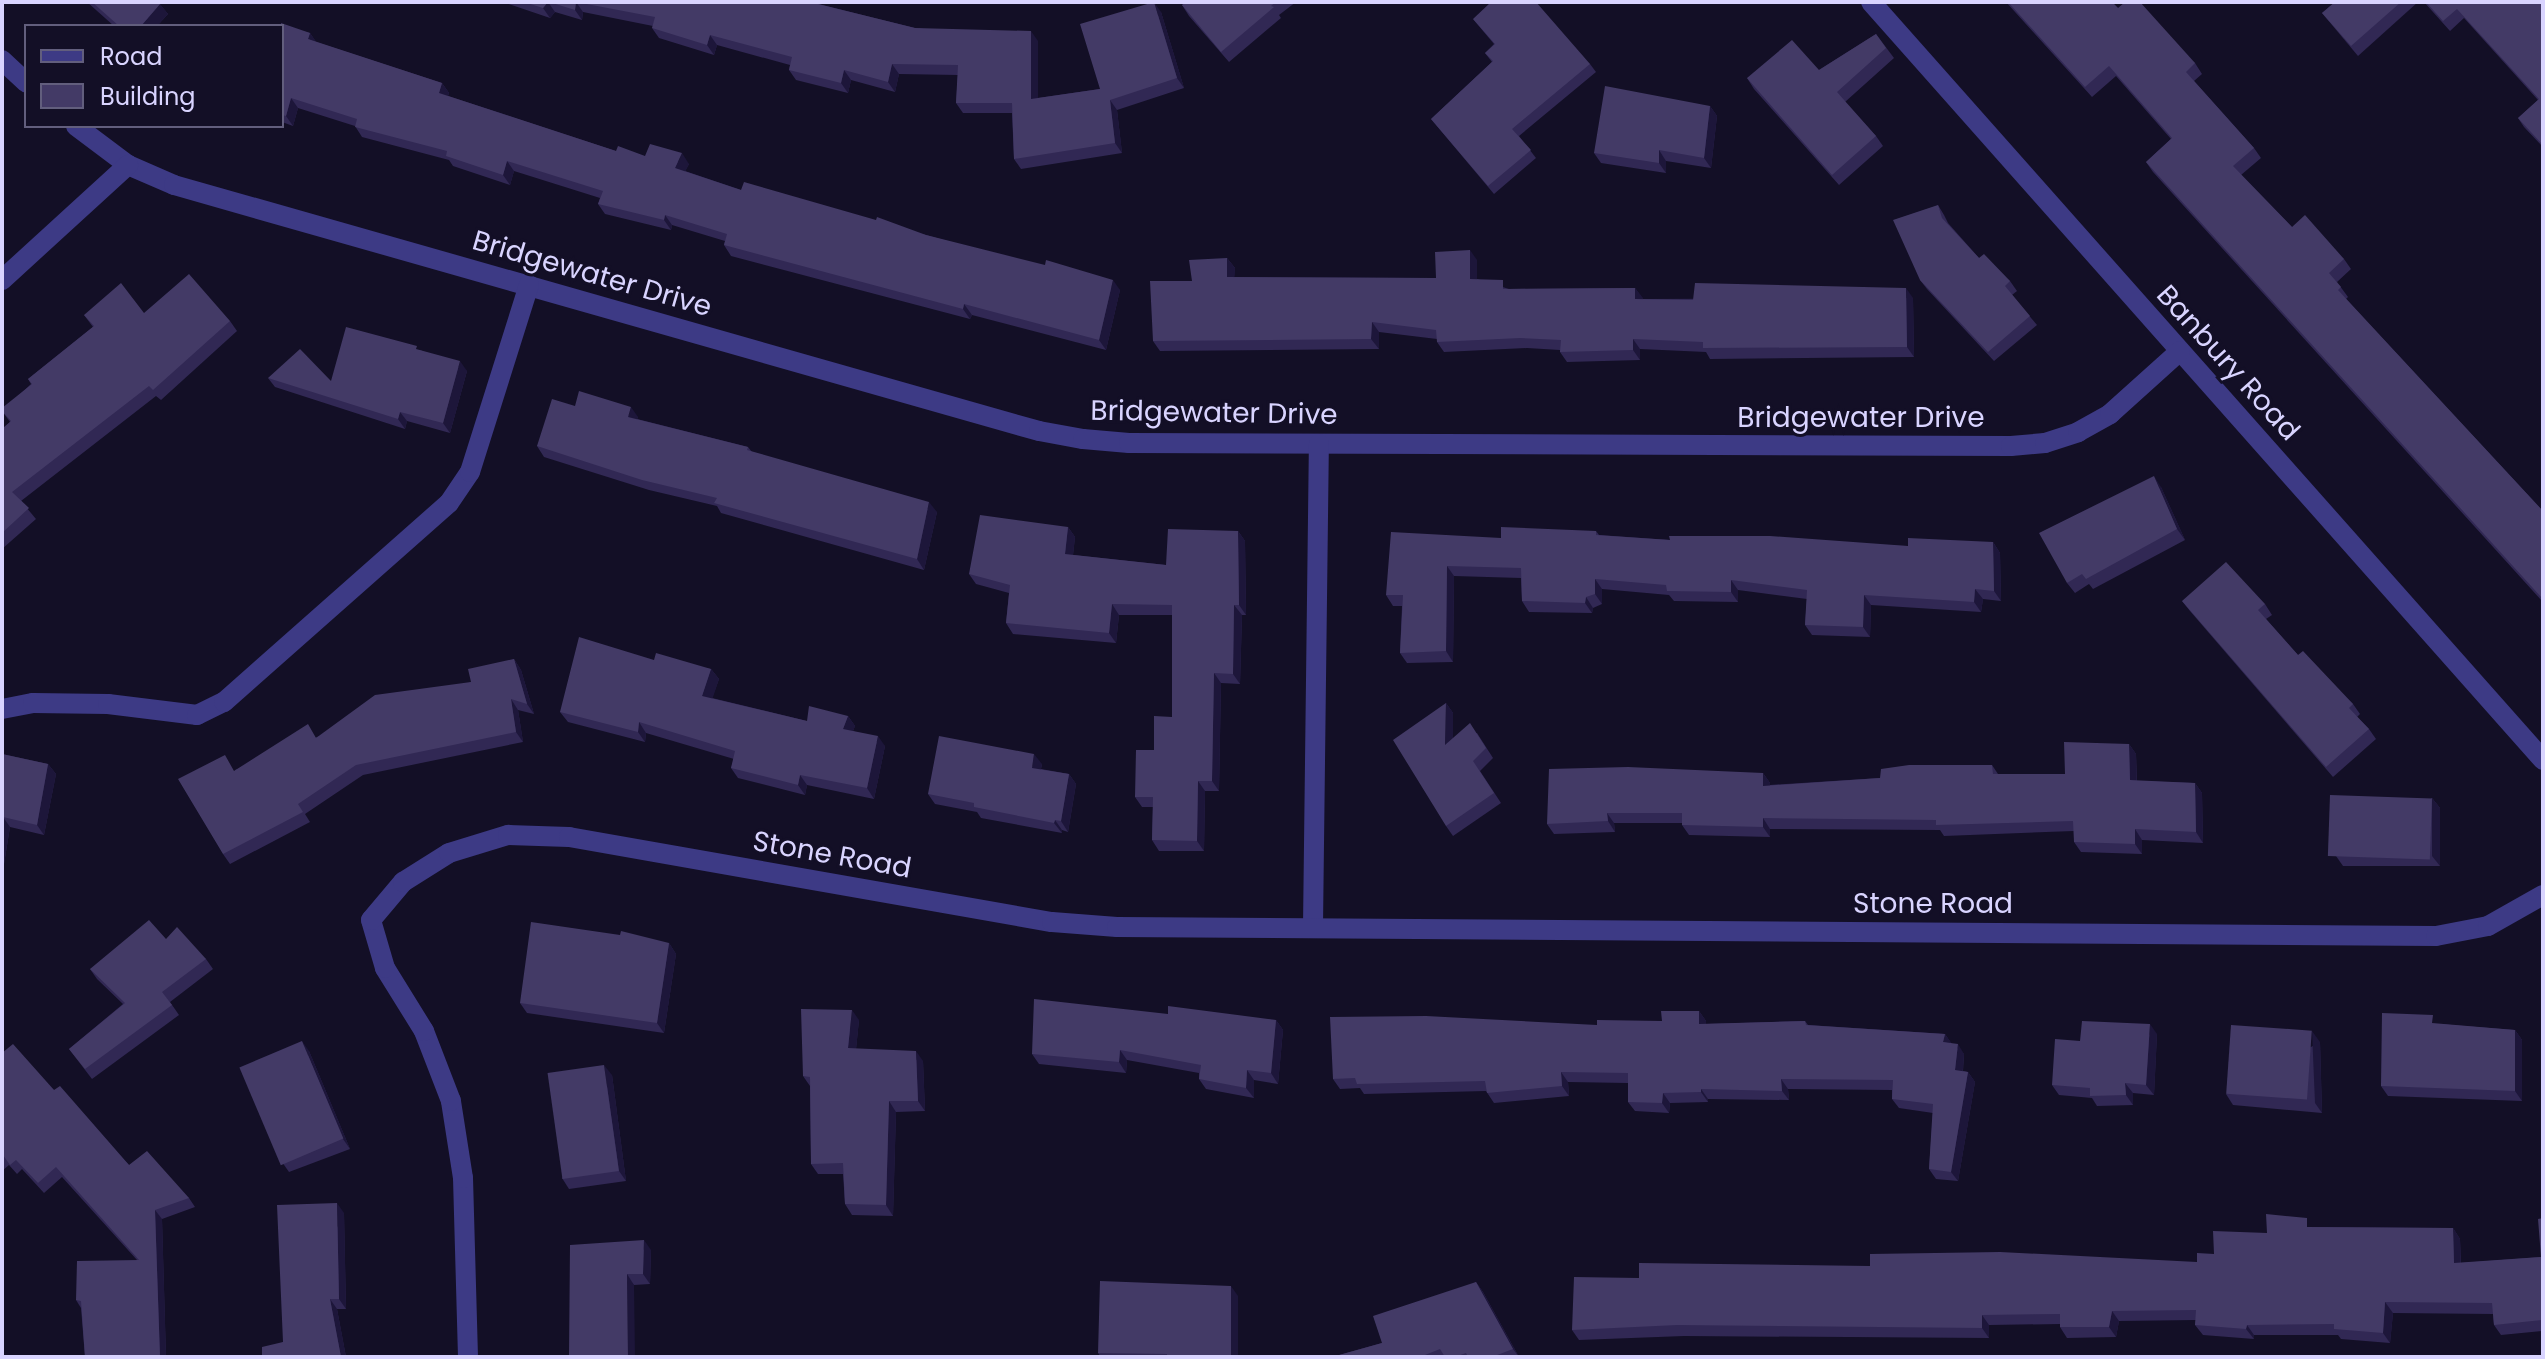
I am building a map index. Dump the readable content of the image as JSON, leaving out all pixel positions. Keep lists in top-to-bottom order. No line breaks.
{"streets":{"street":["Bridgewater Drive","Banbury Road","Stone Road"]},"crossings":[["Bridgewater Drive","Banbury Road"]],"legend":["Road","Building"]}
